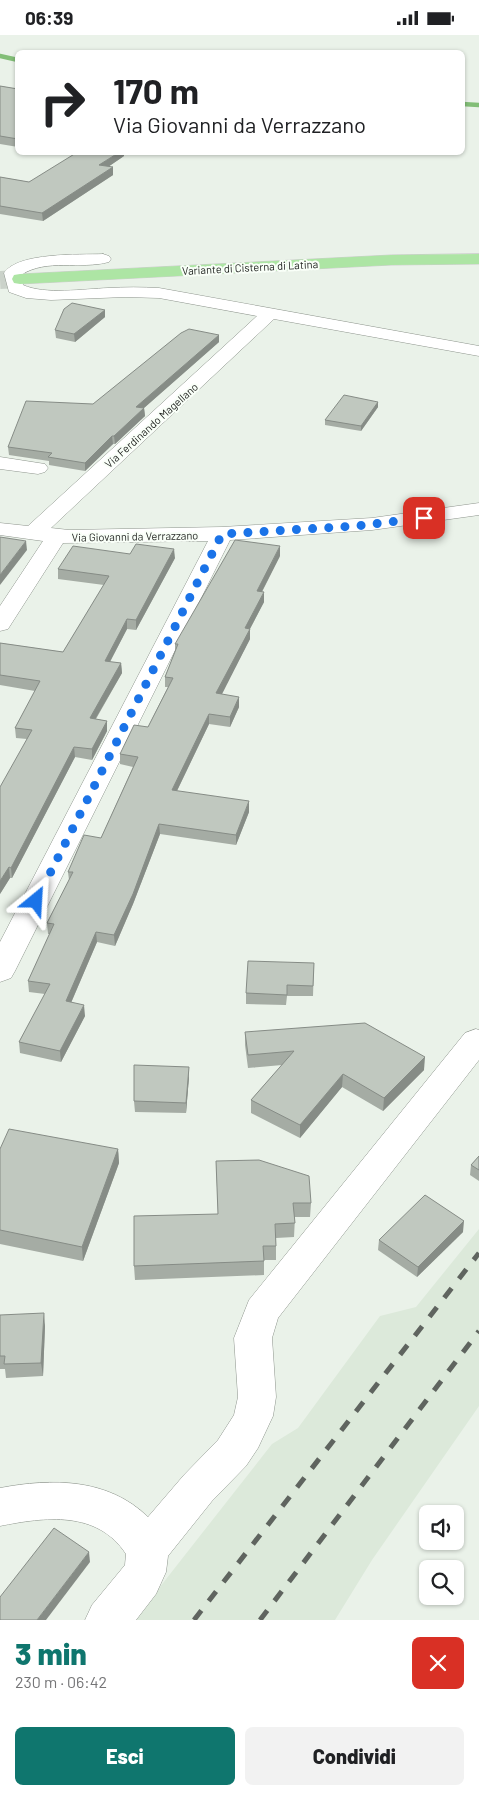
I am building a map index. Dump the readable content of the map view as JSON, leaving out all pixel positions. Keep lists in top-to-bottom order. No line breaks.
{"streets":{"main road":["Variante di Cisterna di Latina"],"street":["Via Ferdinando Magellano","Via Giovanni da Verrazzano"]},"crossings":[["Via Ferdinando Magellano","Via Giovanni da Verrazzano"]],"page":{"status":"06:39","turn":["170 m","Via Giovanni da Verrazzano"],"heading":["3 min","230 m · 06:42"],"buttons":["Esci","Condividi"]}}
